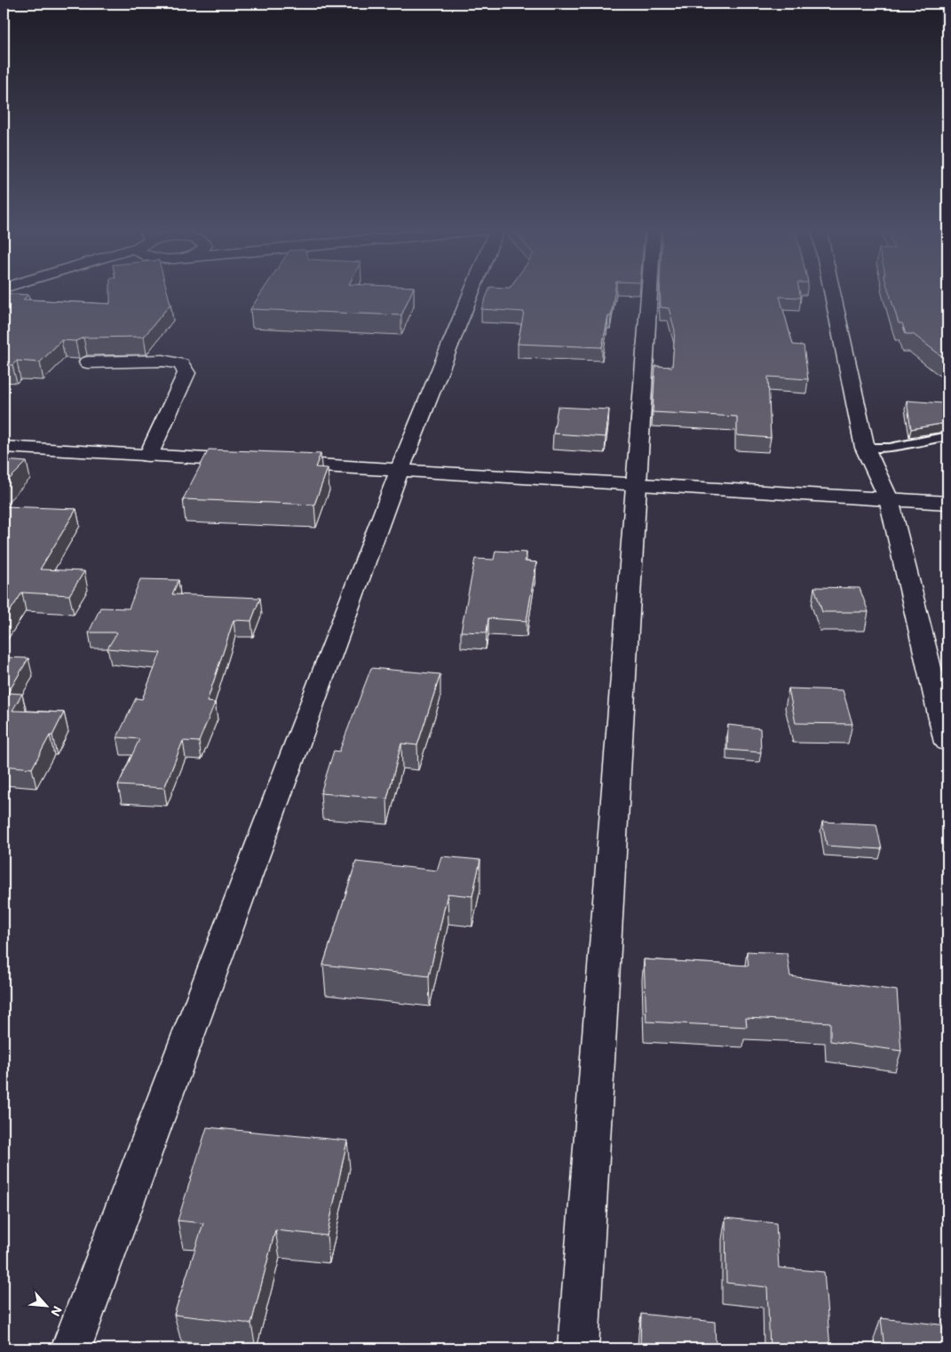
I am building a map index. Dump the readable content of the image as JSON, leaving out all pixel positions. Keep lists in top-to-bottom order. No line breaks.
{"north":"bottom right"}
